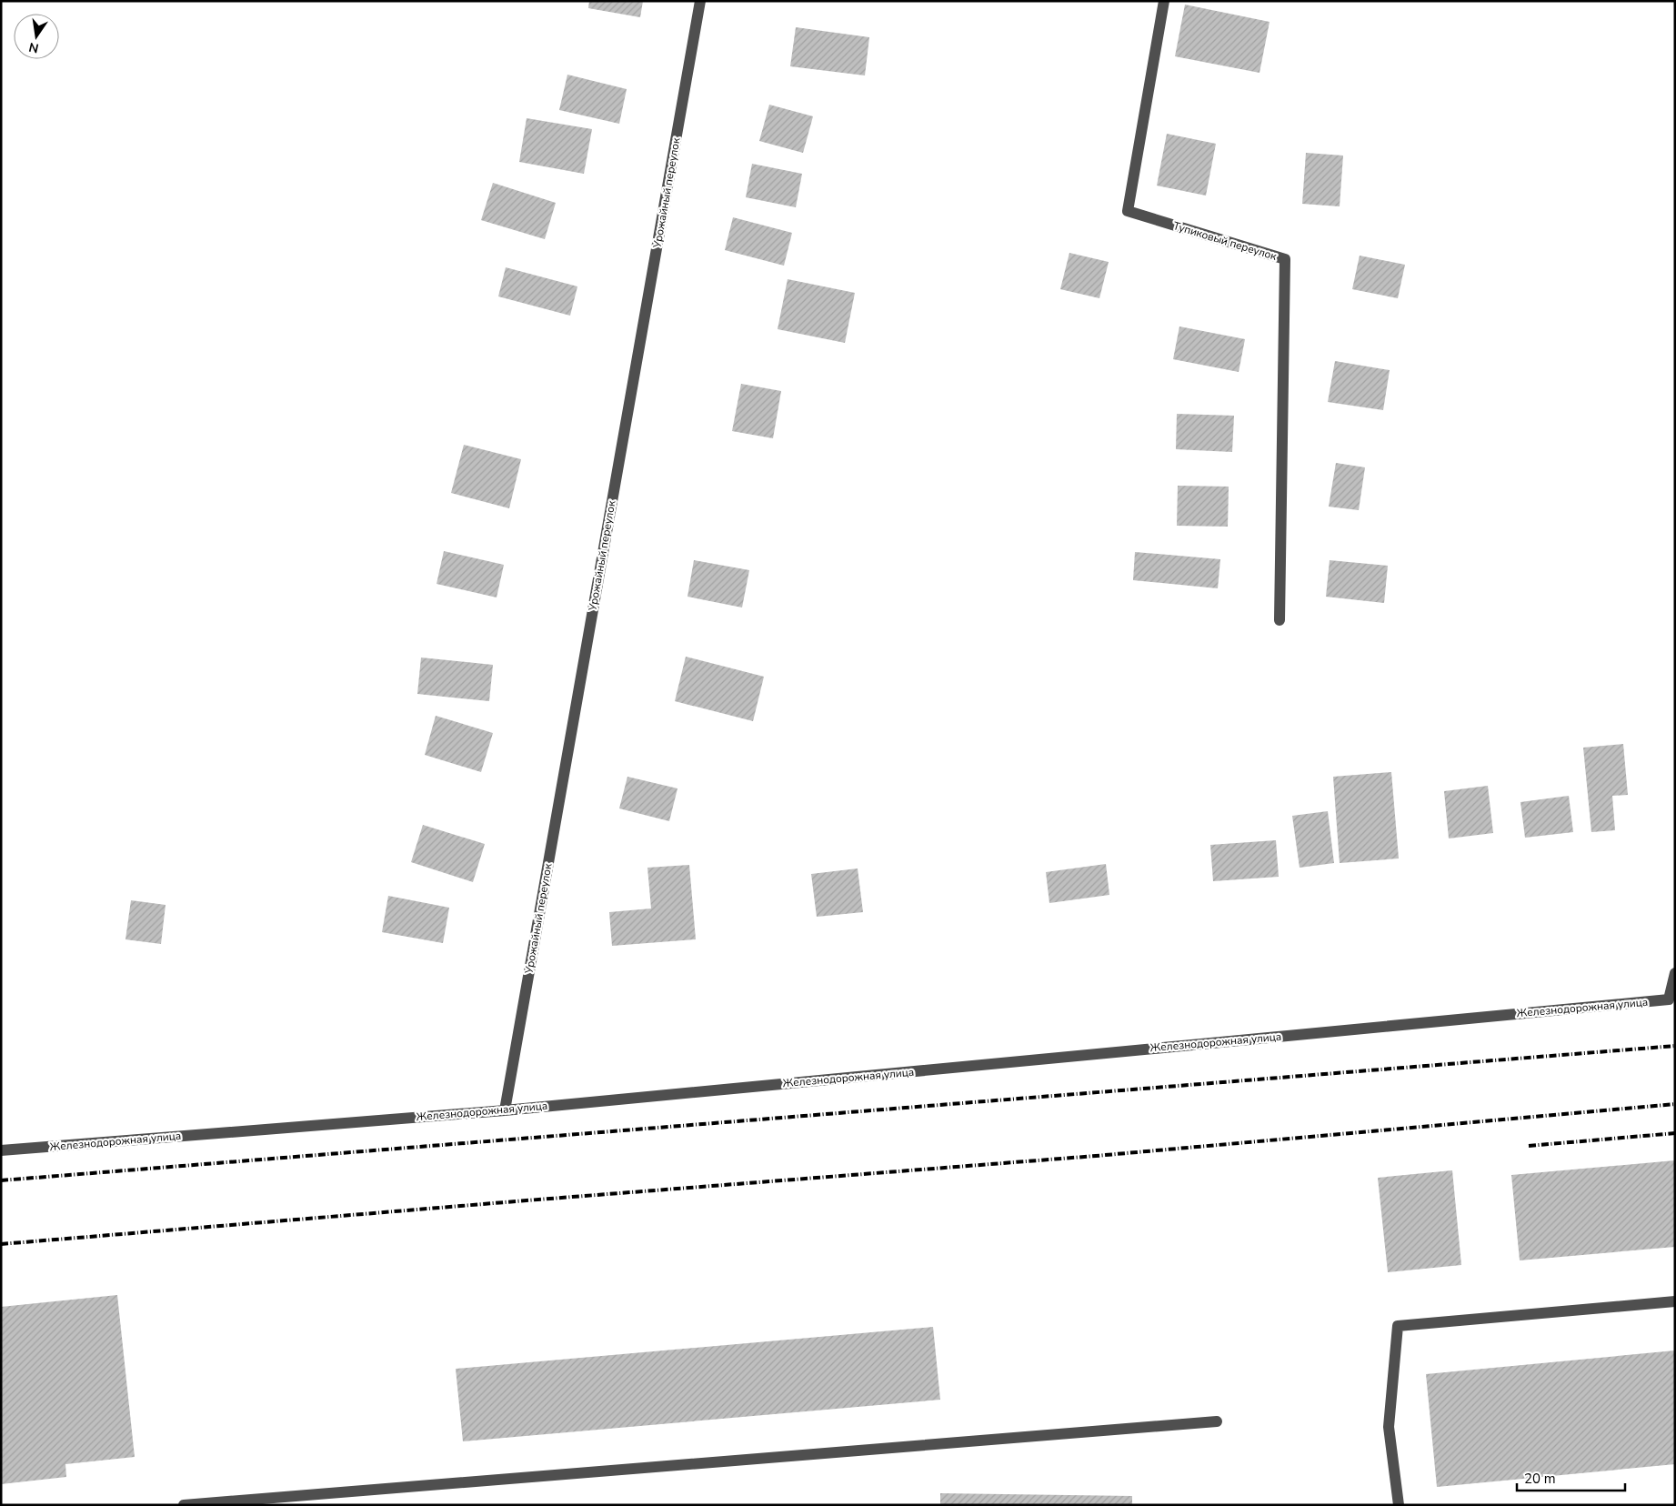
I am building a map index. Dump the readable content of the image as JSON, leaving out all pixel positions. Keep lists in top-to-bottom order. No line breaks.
{"streets":{"street":["Урожайный переулок","Тупиковый переулок","Железнодорожная улица"]},"crossings":[["Урожайный переулок","Железнодорожная улица"]],"scale_bar":"20 m","north":"bottom"}
